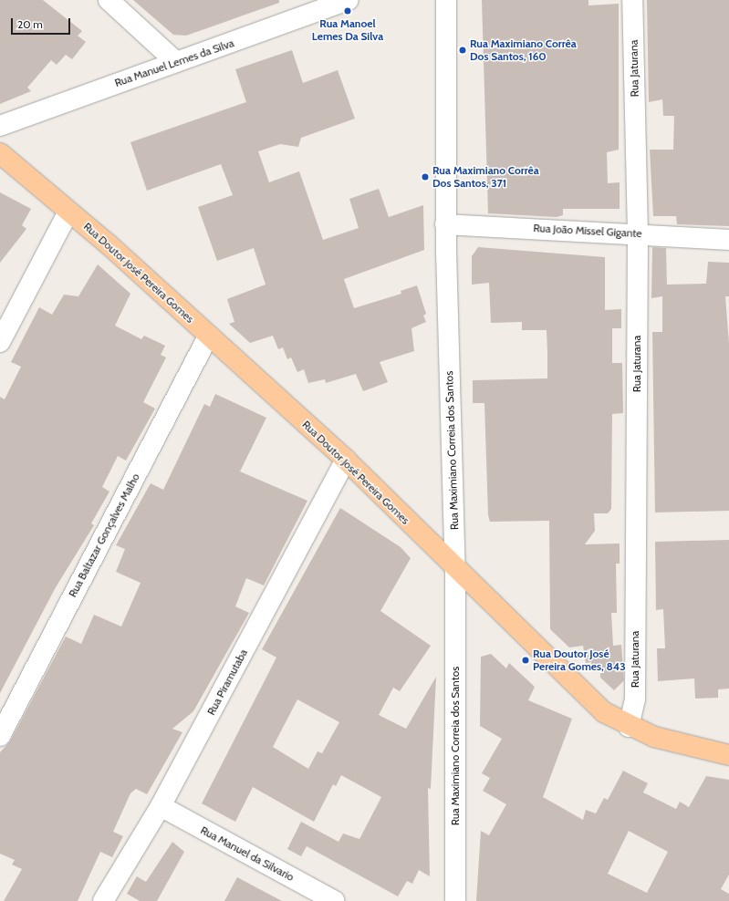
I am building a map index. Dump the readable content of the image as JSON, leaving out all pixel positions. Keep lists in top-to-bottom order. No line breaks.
{"streets":{"main road":["Rua Doutor José Pereira Gomes"],"street":["Rua Manuel Lemes da Silva","Rua Jaturana","Rua João Missel Gigante","Rua Maximiano Correia dos Santos","Rua Baltazar Gonçalves Malho","Rua Piramutaba","Rua Manuel da Silvario"]},"crossings":[["Rua Jaturana","Rua João Missel Gigante"],["Rua Jaturana","Rua Doutor José Pereira Gomes"],["Rua João Missel Gigante","Rua Maximiano Correia dos Santos"],["Rua Doutor José Pereira Gomes","Rua Maximiano Correia dos Santos"],["Rua Doutor José Pereira Gomes","Rua Baltazar Gonçalves Malho"],["Rua Doutor José Pereira Gomes","Rua Piramutaba"],["Rua Piramutaba","Rua Manuel da Silvario"]],"places":["Rua Manoel Lemes Da Silva","Rua Maximiano Corrêa Dos Santos, 160","Rua Maximiano Corrêa Dos Santos, 371","Rua Doutor José Pereira Gomes, 843"],"scale_bar":"20 m"}
